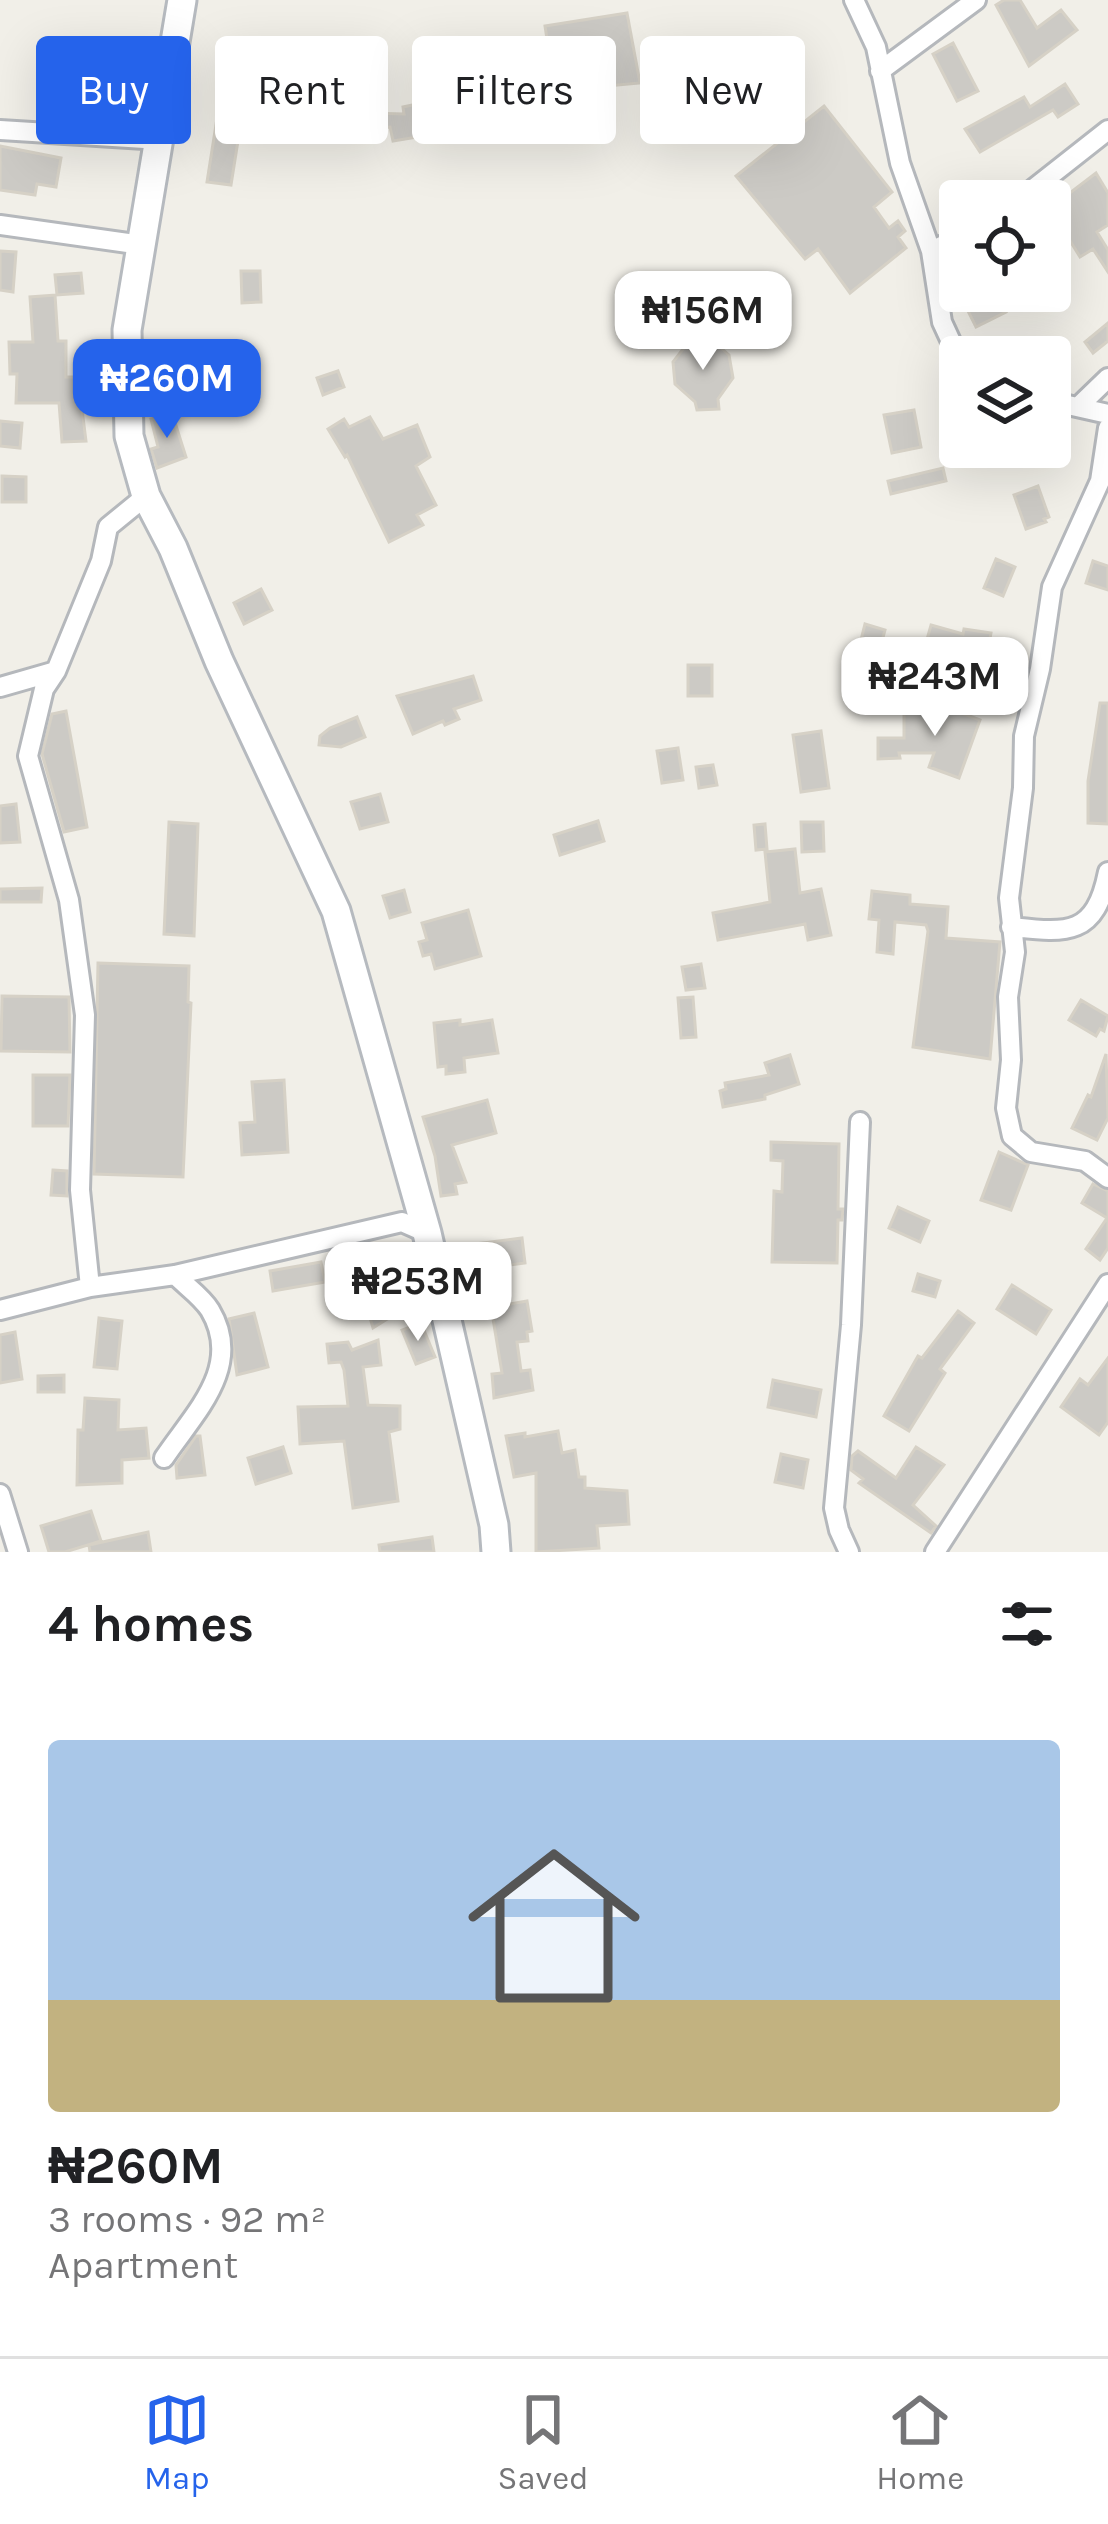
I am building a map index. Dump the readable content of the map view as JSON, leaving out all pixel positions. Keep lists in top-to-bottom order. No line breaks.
{"page":{"chip":["Buy","Rent","Filters","New"],"price":["₦156M","₦260M","₦243M","₦253M"],"heading":"4 homes","list":[{"name":"₦260M","note":"3 rooms · 92 m² · Apartment"}],"tabs":["Map","Saved","Home"]}}
